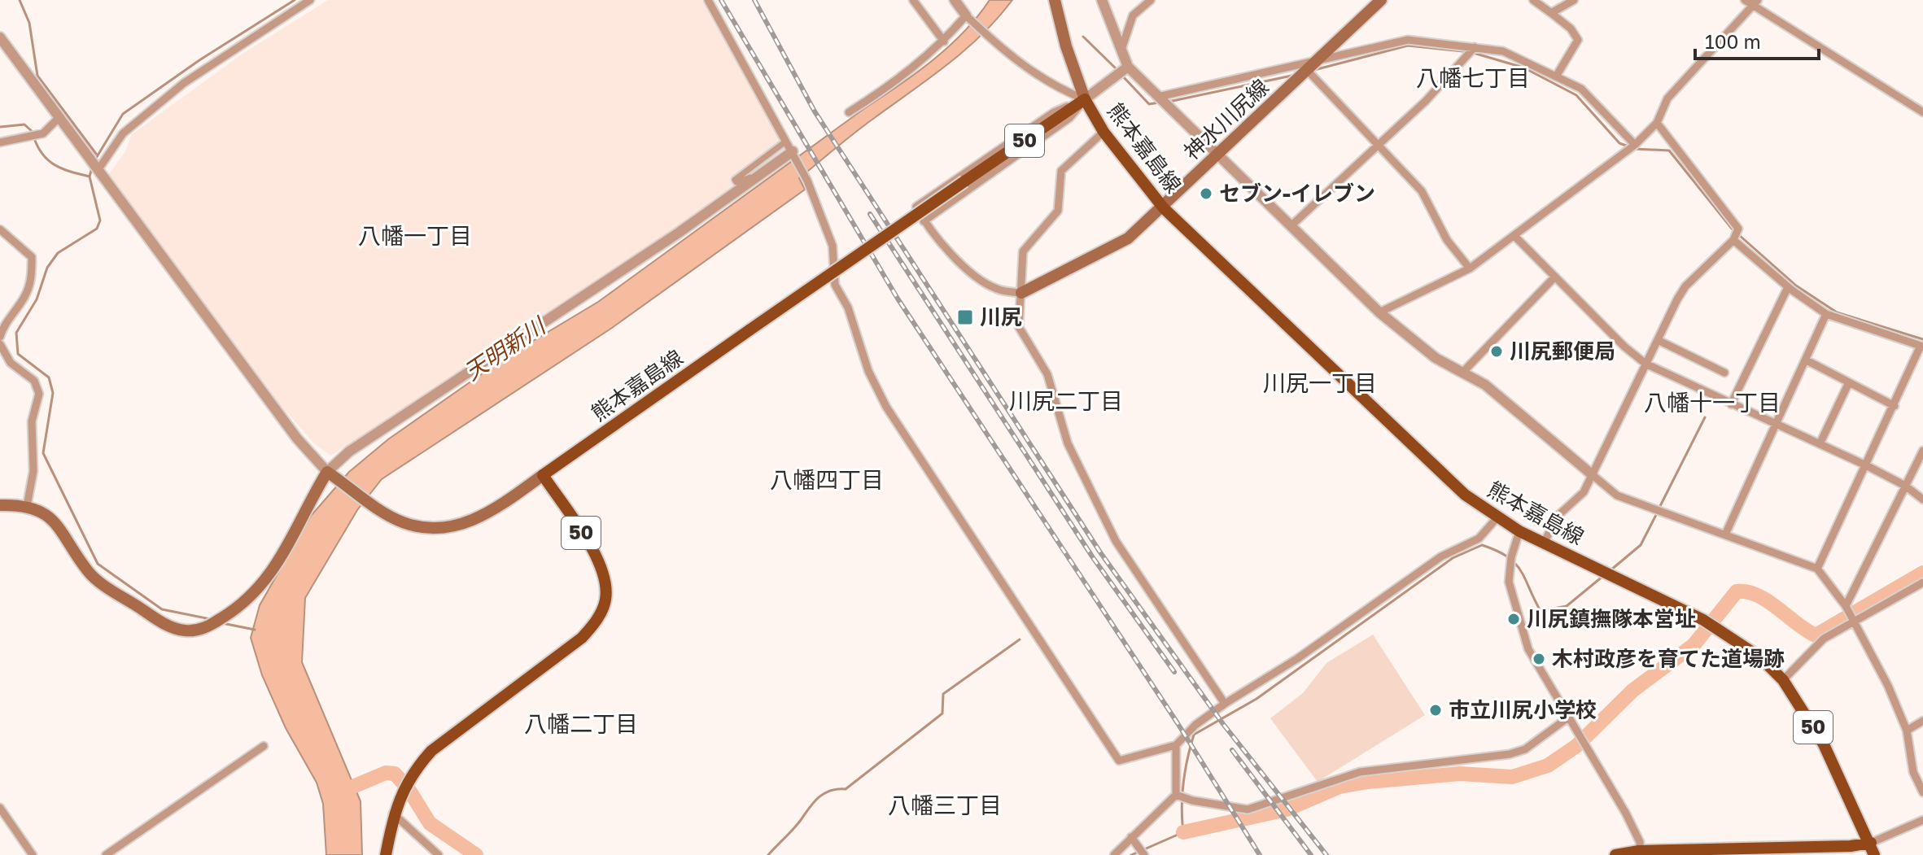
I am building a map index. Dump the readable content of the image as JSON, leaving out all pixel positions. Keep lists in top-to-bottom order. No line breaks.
{"streets":{"main road":["神水川尻線","50","熊本嘉島線"]},"crossings":[["神水川尻線","熊本嘉島線"],["50","熊本嘉島線"]],"districts":["八幡七丁目","八幡一丁目","川尻一丁目","川尻二丁目","八幡十一丁目","八幡四丁目","八幡二丁目","八幡三丁目"],"water":["天明新川"],"places":{"other":["セブン-イレブン","川尻郵便局","川尻鎮撫隊本営址","木村政彦を育てた道場跡","市立川尻小学校"],"transit":["川尻"]},"scale_bar":"100 m"}
